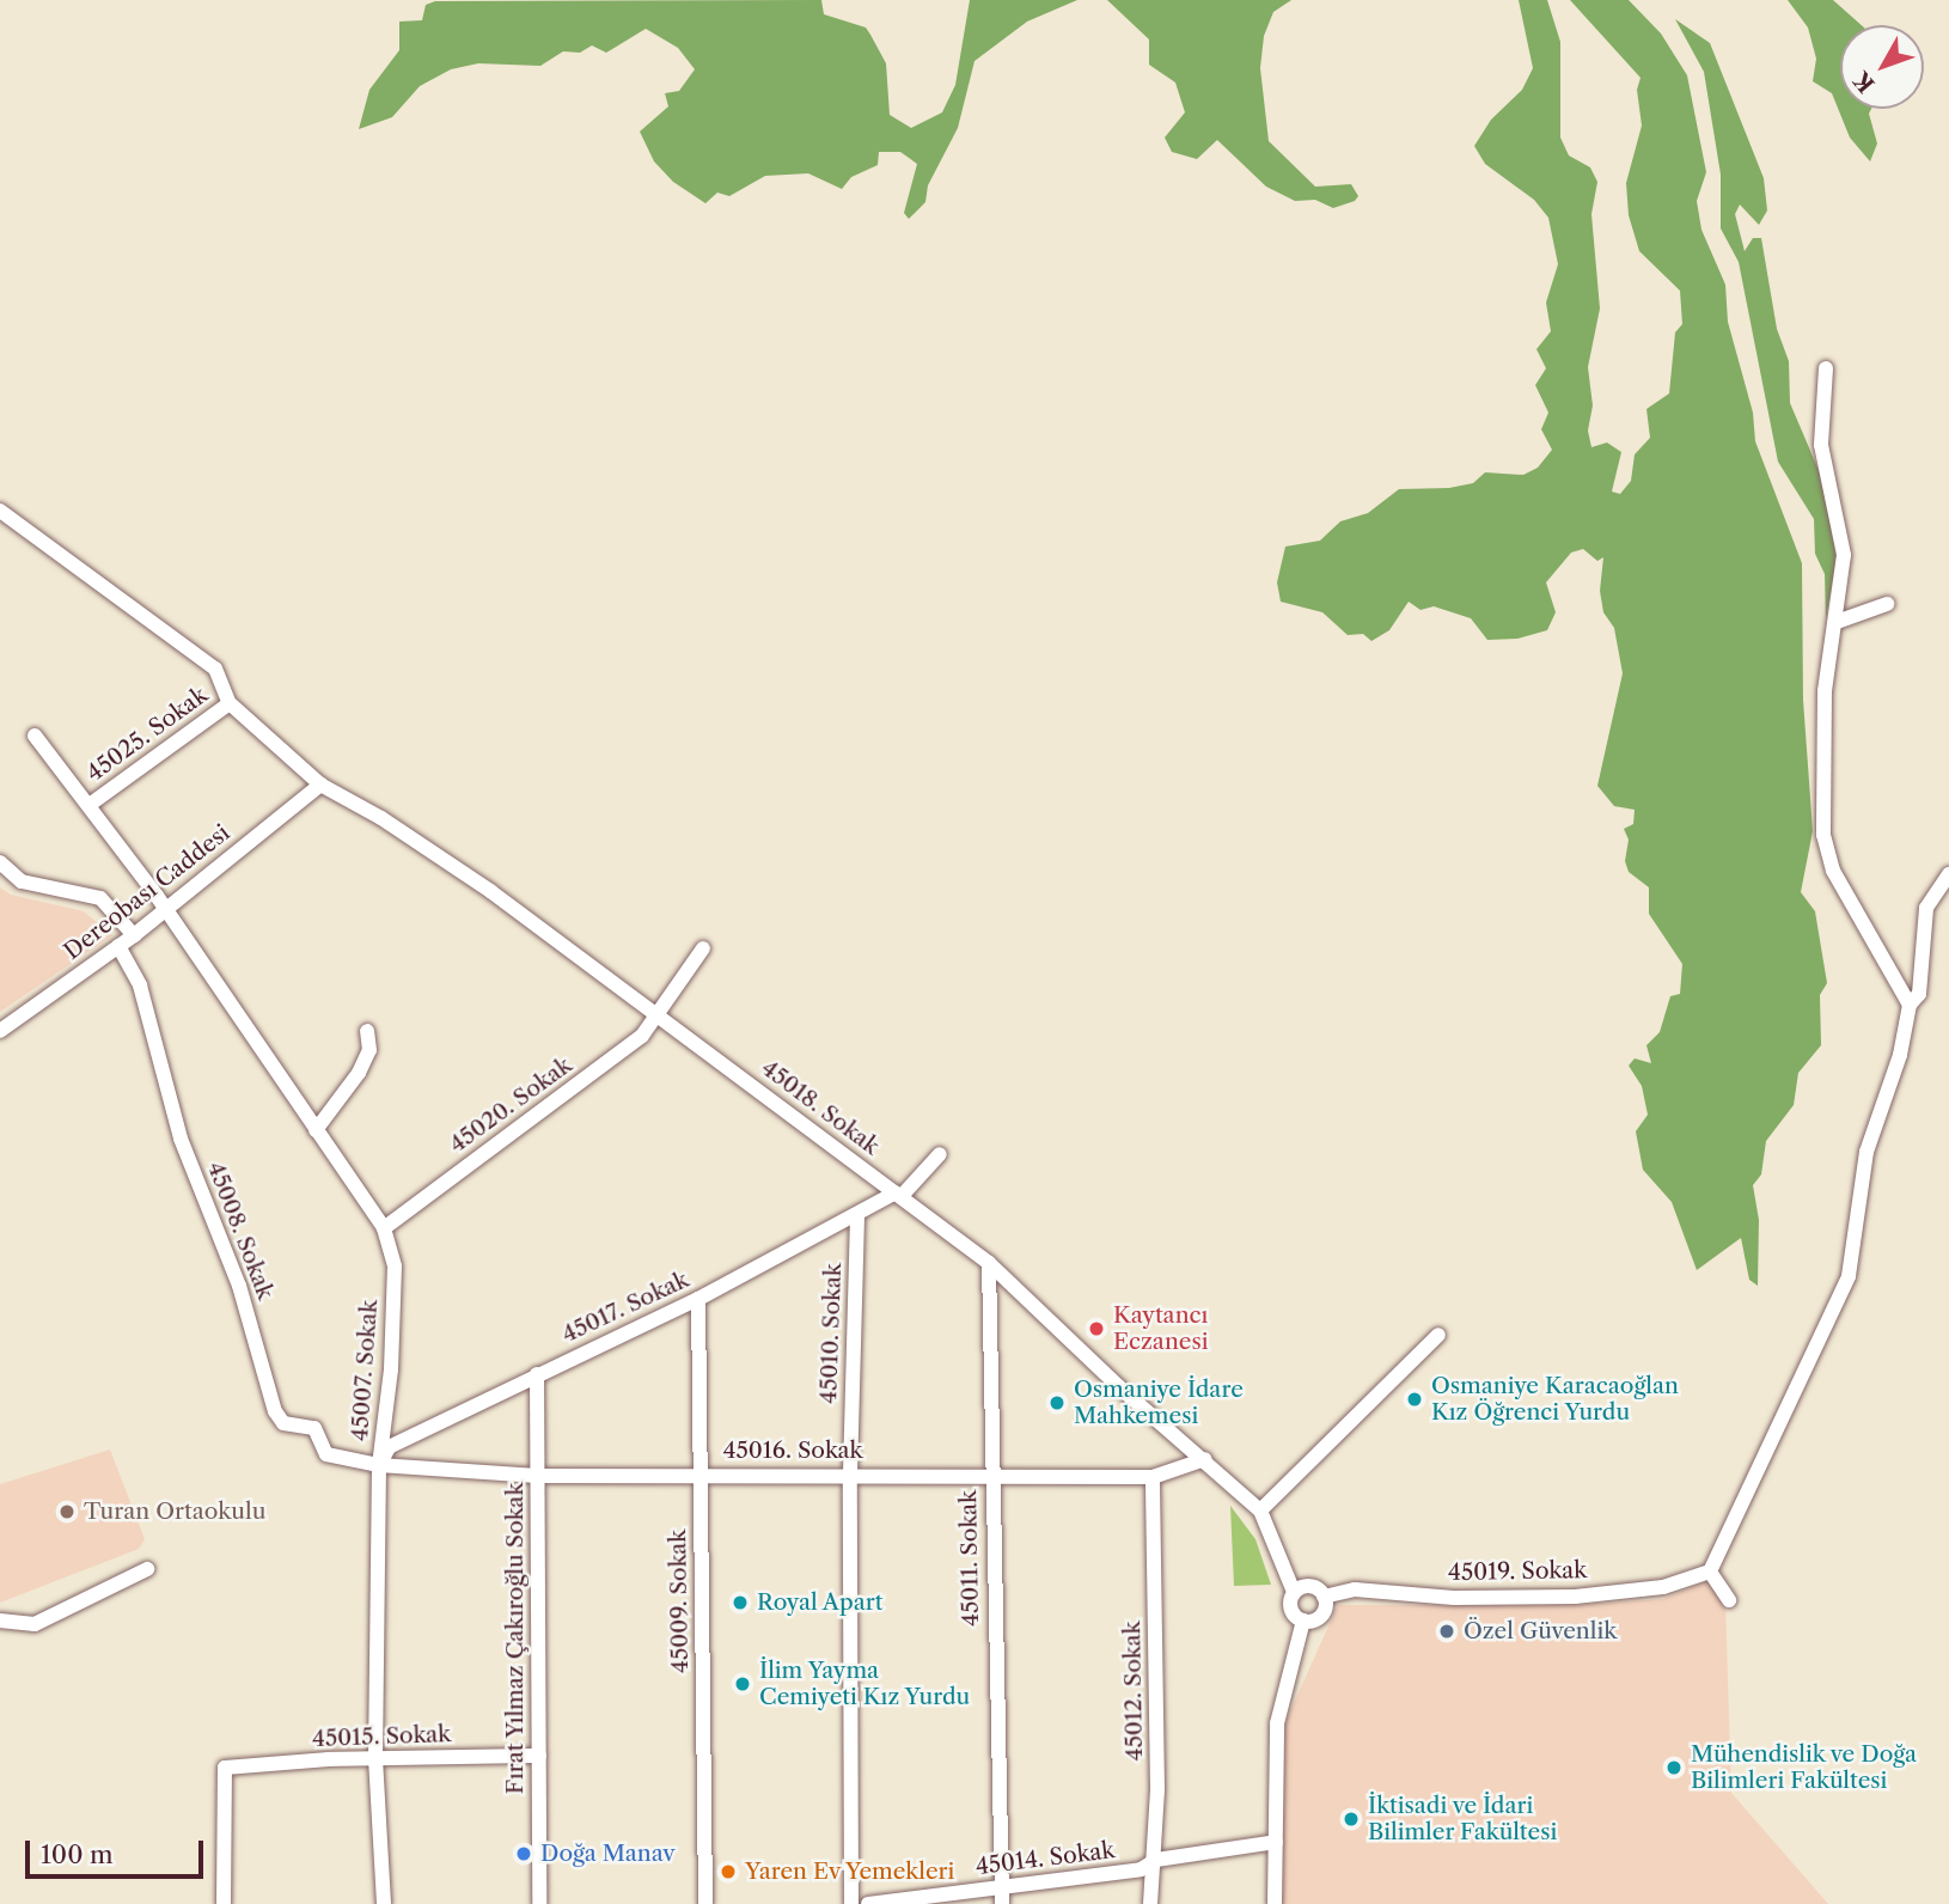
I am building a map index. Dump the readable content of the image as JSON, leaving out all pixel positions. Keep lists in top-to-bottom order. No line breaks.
{"streets":{"street":["45025. Sokak","Dereobası Caddesi","45020. Sokak","45018. Sokak","45008. Sokak","45017. Sokak","45010. Sokak","45007. Sokak","45016. Sokak","45011. Sokak","45019. Sokak","45009. Sokak","Fırat Yılmaz Çakıroğlu Sokak","45012. Sokak","45015. Sokak","45014. Sokak"]},"crossings":[["45025. Sokak","Dereobası Caddesi"],["45025. Sokak","45018. Sokak"],["45025. Sokak","45007. Sokak"],["Dereobası Caddesi","45018. Sokak"],["Dereobası Caddesi","45008. Sokak"],["Dereobası Caddesi","45007. Sokak"],["45020. Sokak","45018. Sokak"],["45020. Sokak","45007. Sokak"],["45018. Sokak","45017. Sokak"],["45018. Sokak","45016. Sokak"],["45018. Sokak","45011. Sokak"],["45018. Sokak","45019. Sokak"],["45008. Sokak","45017. Sokak"],["45008. Sokak","45007. Sokak"],["45008. Sokak","45016. Sokak"],["45017. Sokak","45010. Sokak"],["45017. Sokak","45007. Sokak"],["45017. Sokak","45016. Sokak"],["45017. Sokak","45009. Sokak"],["45017. Sokak","Fırat Yılmaz Çakıroğlu Sokak"],["45010. Sokak","45016. Sokak"],["45007. Sokak","45016. Sokak"],["45007. Sokak","45015. Sokak"],["45016. Sokak","45011. Sokak"],["45016. Sokak","45009. Sokak"],["45016. Sokak","Fırat Yılmaz Çakıroğlu Sokak"],["45016. Sokak","45012. Sokak"],["45011. Sokak","45014. Sokak"],["Fırat Yılmaz Çakıroğlu Sokak","45015. Sokak"],["45012. Sokak","45014. Sokak"]],"places":["Kaytancı Eczanesi","Osmaniye Karacaoğlan Kız Öğrenci Yurdu","Osmaniye İdare Mahkemesi","Turan Ortaokulu","Royal Apart","Özel Güvenlik","İlim Yayma Cemiyeti Kız Yurdu","Mühendislik ve Doğa Bilimleri Fakültesi","İktisadi ve İdari Bilimler Fakültesi","Doğa Manav","Yaren Ev Yemekleri"],"scale_bar":"100 m","north":"bottom left"}
